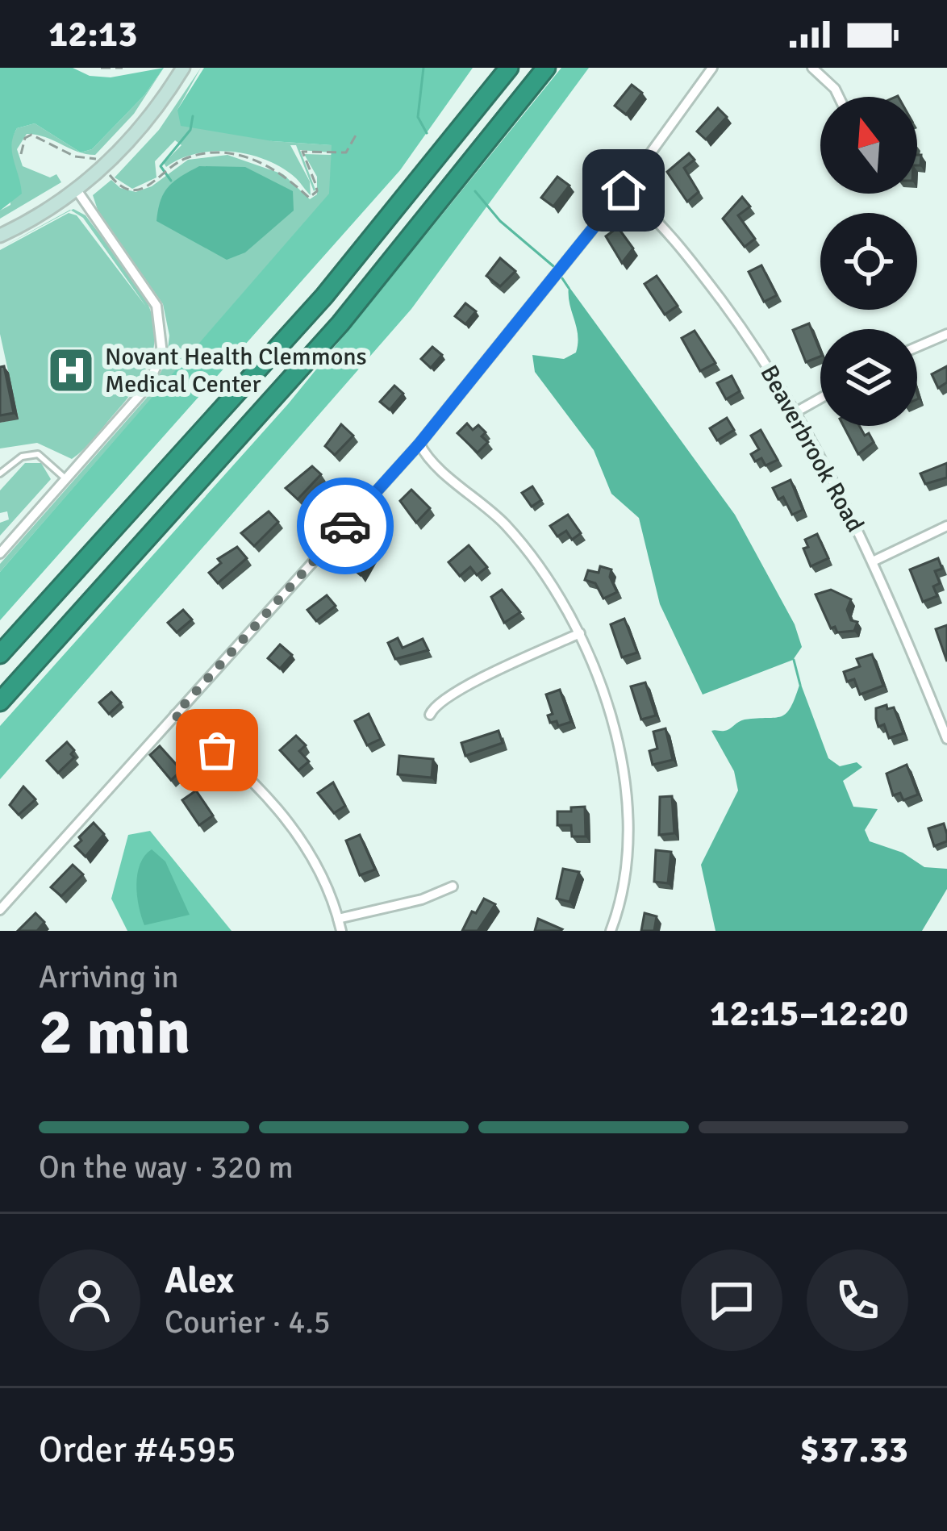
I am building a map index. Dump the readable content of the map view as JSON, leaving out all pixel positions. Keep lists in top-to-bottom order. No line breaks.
{"streets":{"street":["Beaverbrook Road"]},"places":{"hospital":["Novant Health Clemmons Medical Center"]},"north":"top","page":{"status":"12:13","heading":["2 min","Arriving in","12:15–12:20"],"panel":["Alex","Courier · 4.5","Order #4595","$37.33"],"bar":"On the way · 320 m"}}
